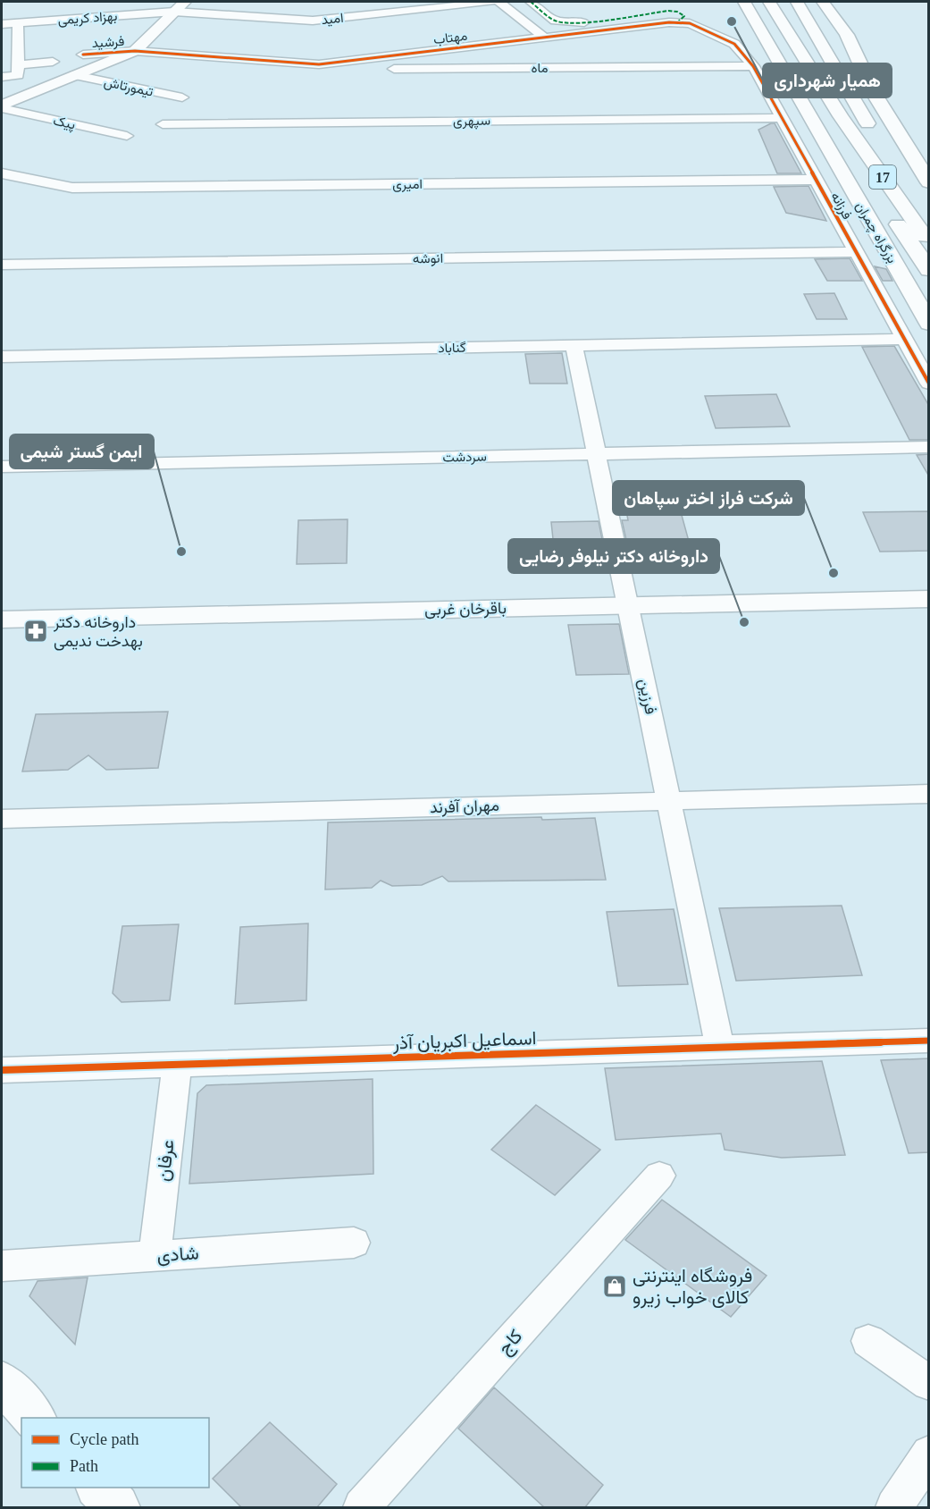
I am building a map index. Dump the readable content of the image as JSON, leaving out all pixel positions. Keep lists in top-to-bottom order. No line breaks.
{"streets":{"main road":["17","بزرگراه چمران","باقرخان غربی"],"street":["بهزاد کریمی","امید","مهتاب","فرشید","ماه","تیمورتاش","سپهری","پیک","امیری","فرزانه","انوشه","گناباد","سردشت","فرزین","مهران آفرند","اسماعیل اکبریان آذر","عرفان","شادی","کاج"]},"crossings":[["بهزاد کریمی","امید"],["مهتاب","فرشید"],["مهتاب","ماه"],["مهتاب","فرزانه"],["ماه","فرزانه"],["سپهری","فرزانه"],["امیری","فرزانه"],["فرزانه","انوشه"],["فرزانه","گناباد"],["گناباد","فرزین"],["سردشت","فرزین"],["باقرخان غربی","فرزین"],["فرزین","مهران آفرند"],["فرزین","اسماعیل اکبریان آذر"],["اسماعیل اکبریان آذر","عرفان"],["عرفان","شادی"]],"places":{"other":["همیار شهرداری","ایمن گستر شیمی","شرکت فراز اختر سپاهان","داروخانه دکتر نیلوفر رضایی"],"pharmacy":["داروخانه دکتر بهدخت ندیمی"],"shop":["فروشگاه اینترنتی کالای خواب زیرو"]},"legend":["Cycle path","Path"]}
